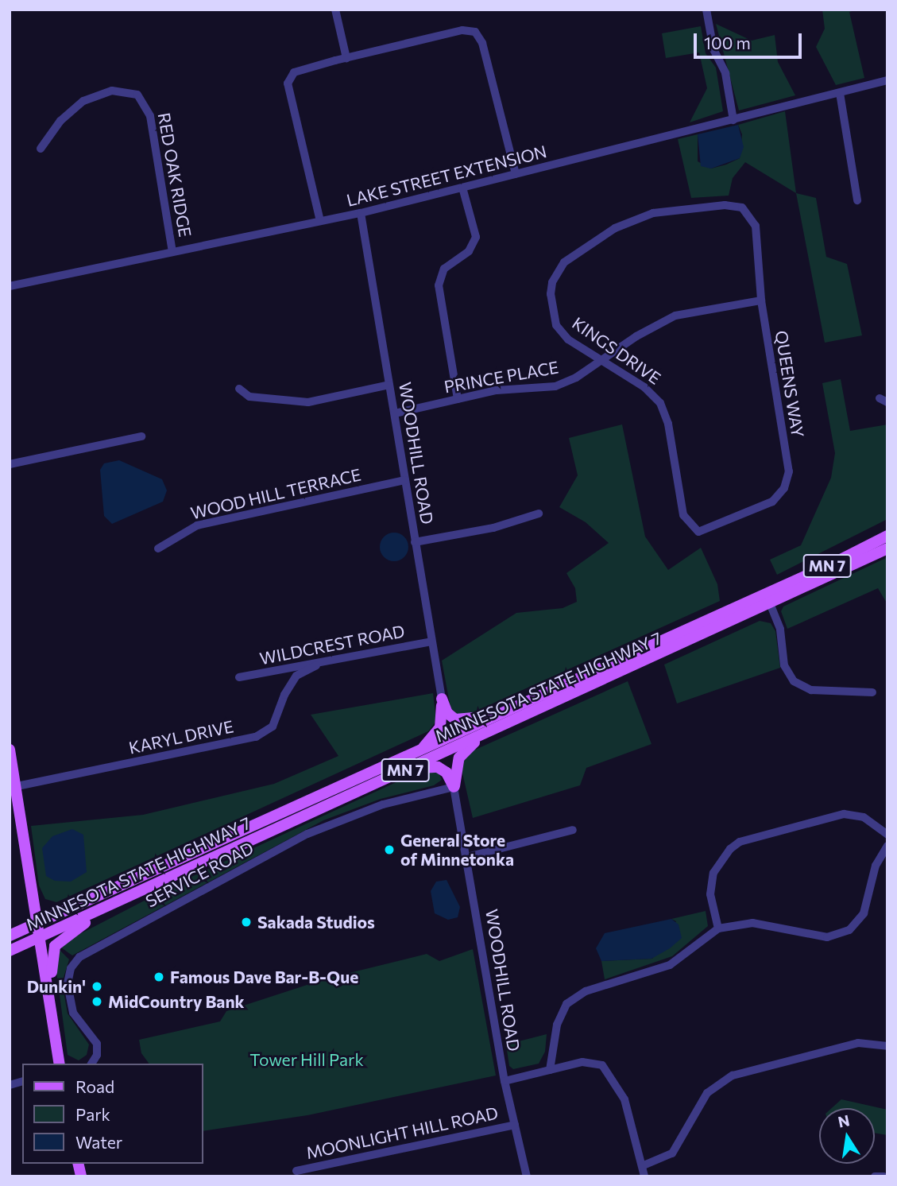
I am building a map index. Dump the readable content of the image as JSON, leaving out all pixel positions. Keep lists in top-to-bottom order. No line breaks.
{"streets":{"main road":["MN 7","MINNESOTA STATE HIGHWAY 7"],"street":["RED OAK RIDGE","LAKE STREET EXTENSION","KINGS DRIVE","PRINCE PLACE","QUEENS WAY","WOODHILL ROAD","WOOD HILL TERRACE","WILDCREST ROAD","KARYL DRIVE","SERVICE ROAD","MOONLIGHT HILL ROAD"]},"crossings":[["RED OAK RIDGE","LAKE STREET EXTENSION"],["LAKE STREET EXTENSION","WOODHILL ROAD"],["KINGS DRIVE","PRINCE PLACE"],["KINGS DRIVE","QUEENS WAY"],["PRINCE PLACE","QUEENS WAY"],["PRINCE PLACE","WOODHILL ROAD"],["WOODHILL ROAD","WOOD HILL TERRACE"],["WOODHILL ROAD","WILDCREST ROAD"],["WOODHILL ROAD","SERVICE ROAD"],["WOODHILL ROAD","MOONLIGHT HILL ROAD"],["WILDCREST ROAD","KARYL DRIVE"]],"parks":["Tower Hill Park"],"places":["General Store of Minnetonka","Sakada Studios","Famous Dave Bar-B-Que","Dunkin'","MidCountry Bank"],"legend":["Road","Park","Water"],"scale_bar":"100 m","north":"top"}
